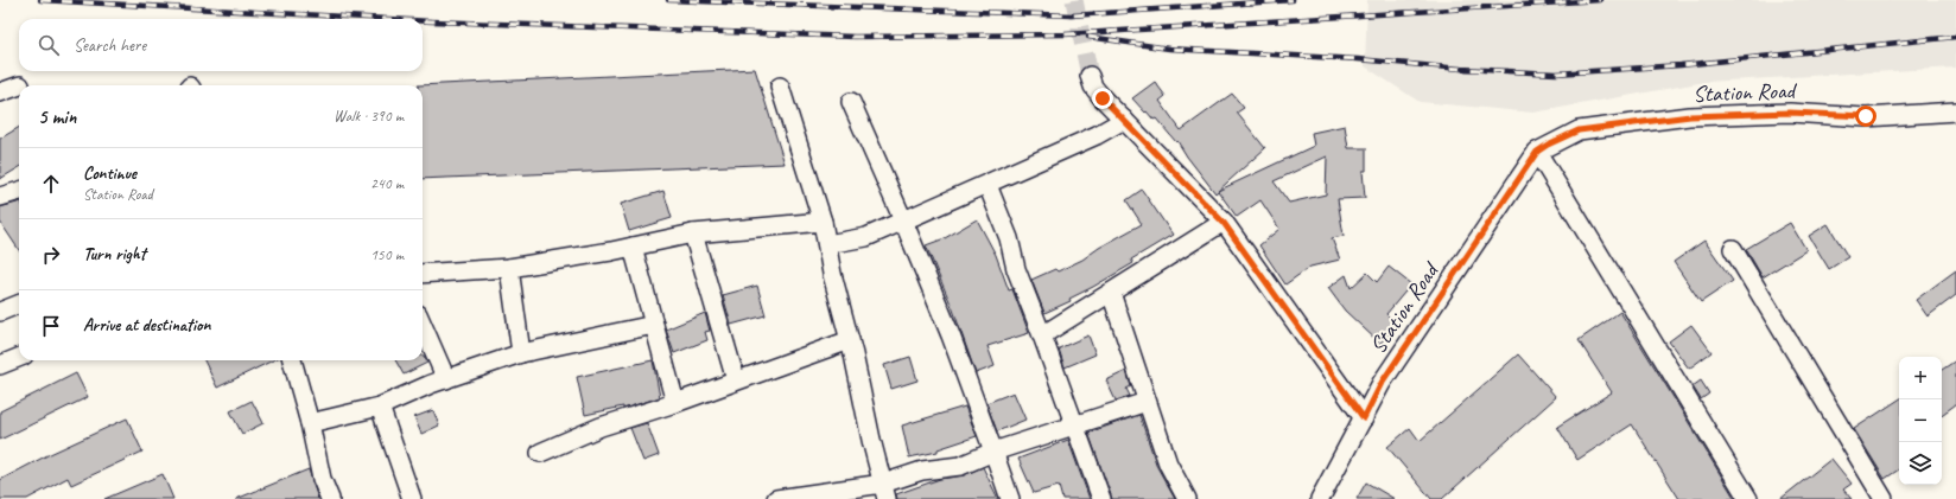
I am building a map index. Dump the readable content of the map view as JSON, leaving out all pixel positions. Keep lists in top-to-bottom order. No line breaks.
{"streets":{"street":["Station Road"]},"page":{"search":"Search here","heading":["5 min","Walk · 390 m"],"list":[["Continue","Station Road","240 m"],["Turn right","150 m"],"Arrive at destination"],"map_buttons":["+","−"]}}
